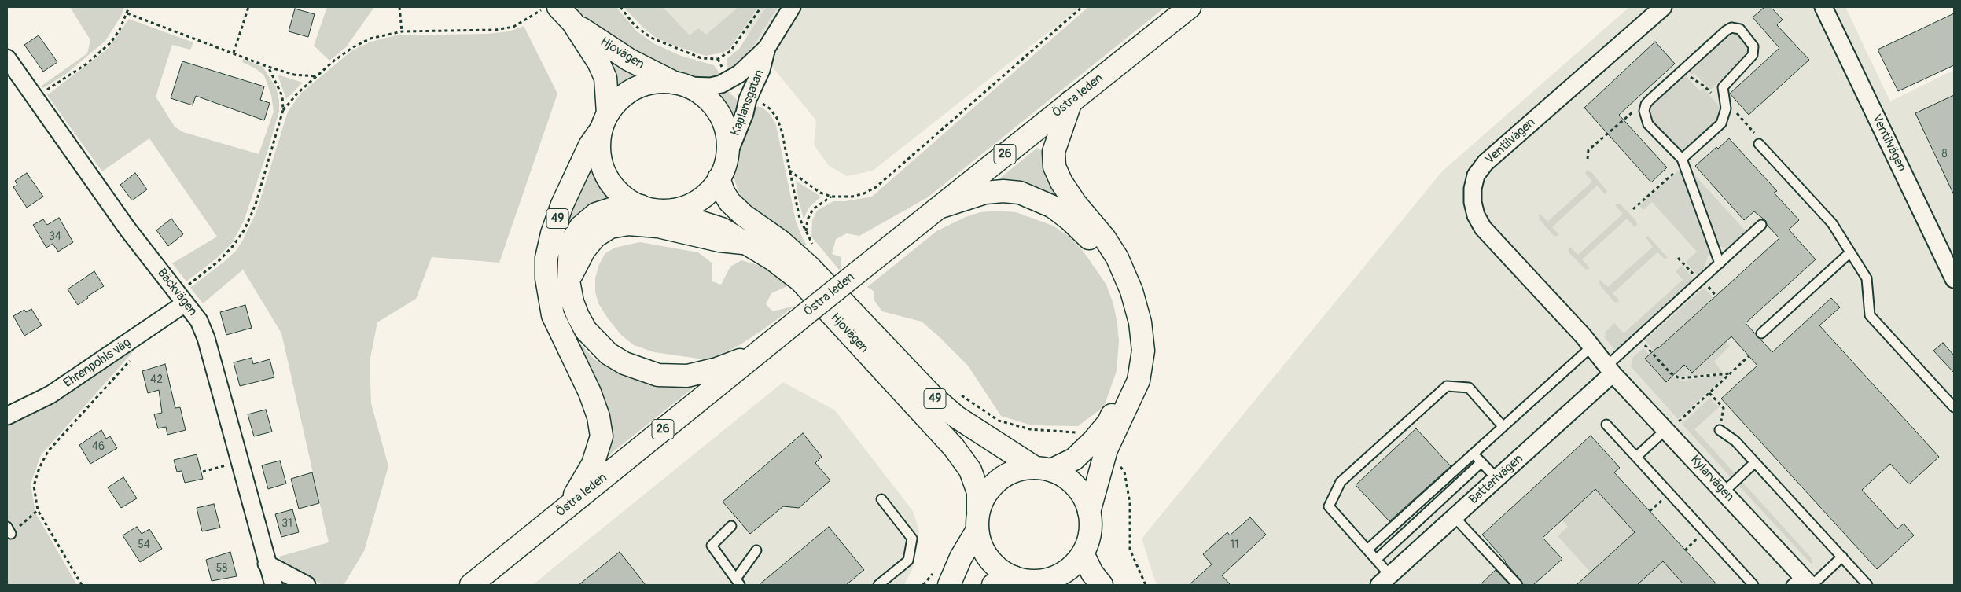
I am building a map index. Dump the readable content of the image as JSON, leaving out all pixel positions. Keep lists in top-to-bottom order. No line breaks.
{"streets":{"main road":["Hjovägen","Östra leden","26","49"],"street":["Kaplansgatan","Ventilvägen","Bäckvägen","Ehrenpohls väg","Kylarvägen","Batterivägen"]},"crossings":[["Hjovägen","Kaplansgatan"],["Hjovägen","49"],["Östra leden","49"],["Kaplansgatan","49"],["Ventilvägen","Kylarvägen"],["Ventilvägen","Batterivägen"],["Bäckvägen","Ehrenpohls väg"],["Kylarvägen","Batterivägen"]],"house_numbers":["8","34","42","46","31","54","11","58"]}
